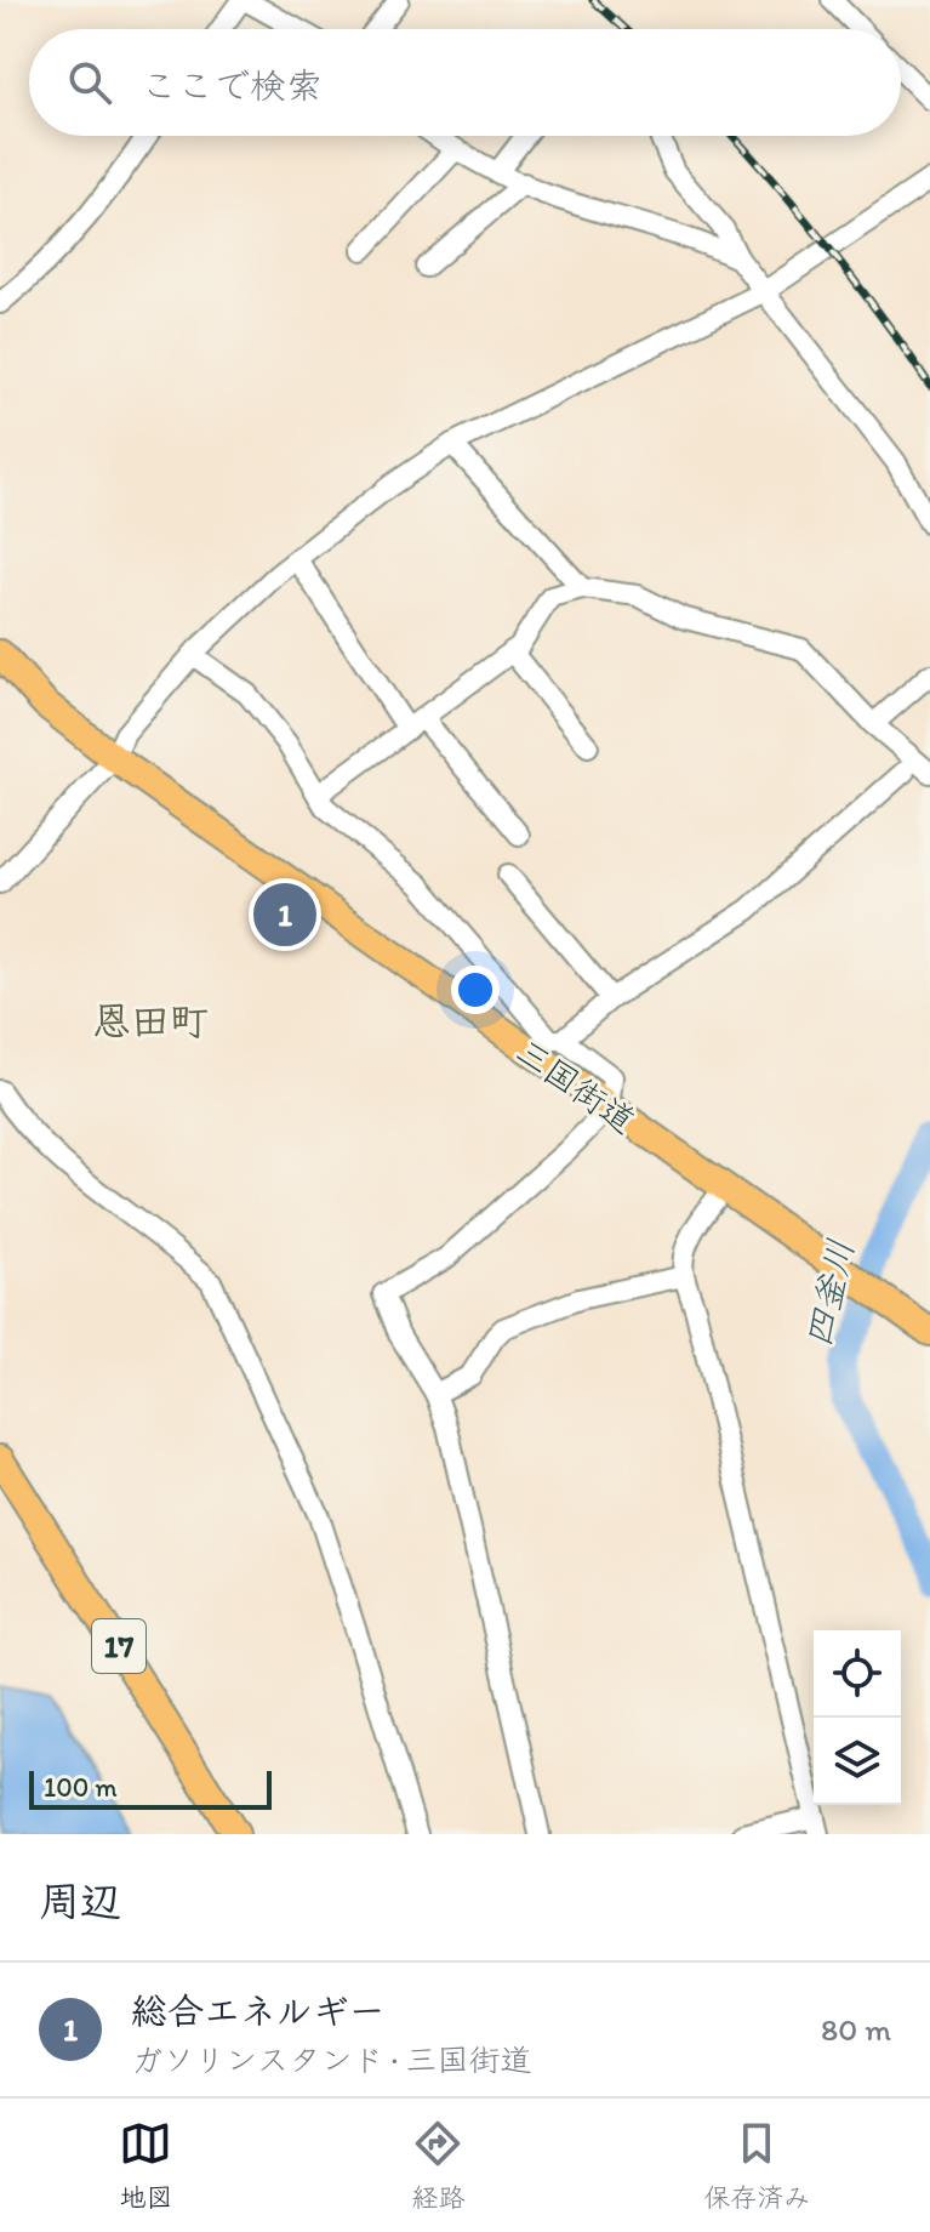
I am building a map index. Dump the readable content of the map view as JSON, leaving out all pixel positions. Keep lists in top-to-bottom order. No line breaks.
{"streets":{"highway":["三国街道","17"]},"districts":["恩田町"],"water":["四釜川"],"scale_bar":"100 m","page":{"search":"ここで検索","pins":"1","scale":"100 m","heading":"周辺","list":[{"mark":"1","name":"総合エネルギー","note":"ガソリンスタンド · 三国街道","value":"80 m"}],"nav":["地図","経路","保存済み"]}}
